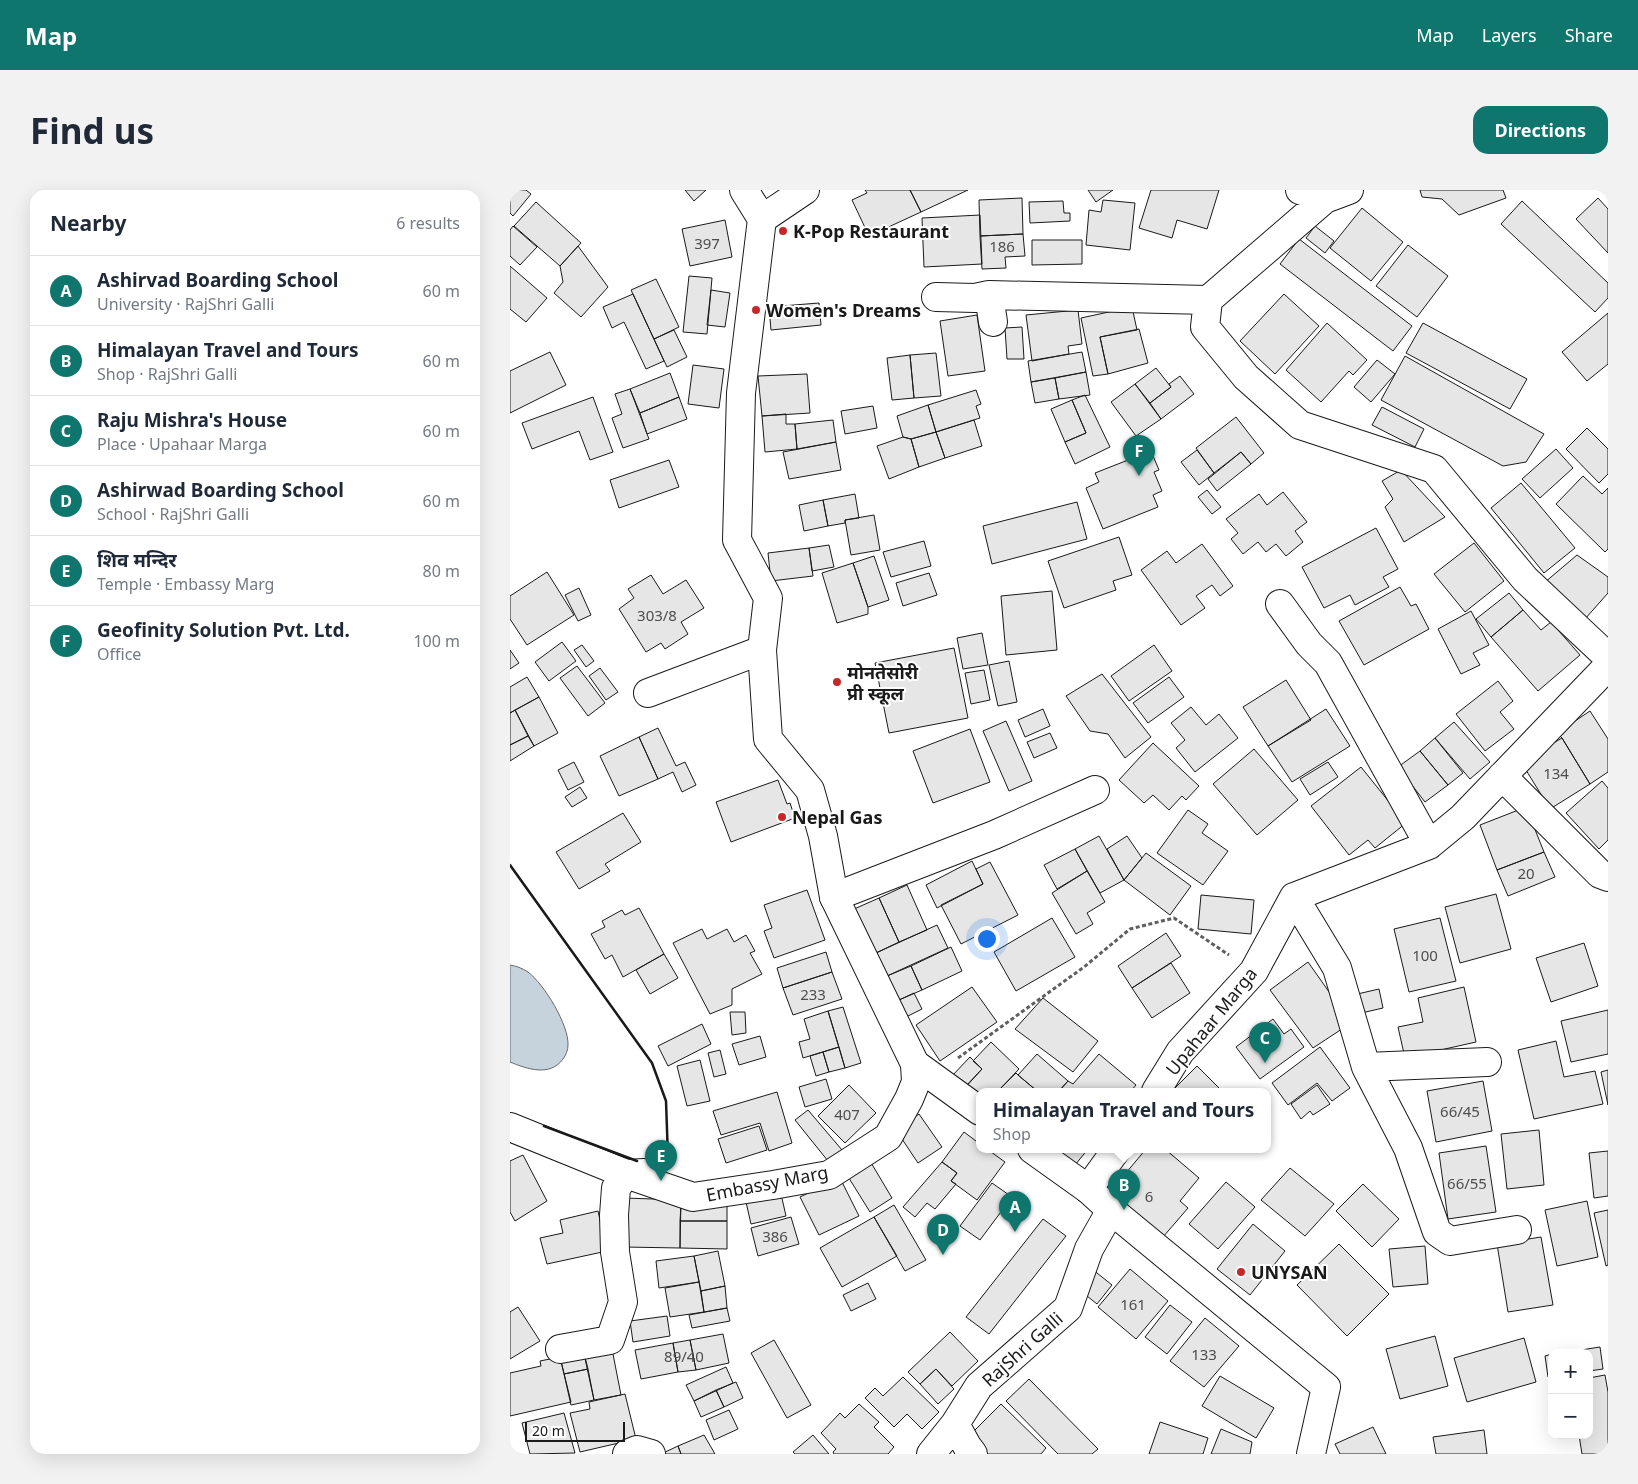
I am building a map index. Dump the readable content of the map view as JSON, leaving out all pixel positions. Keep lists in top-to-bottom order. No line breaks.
{"streets":{"street":["Upahaar Marga","Embassy Marg","RajShri Galli"]},"places":["K-Pop Restaurant","Women's Dreams","मोनतेसोरी प्री स्कूल","Nepal Gas","UNYSAN"],"house_numbers":["397","186","303/8","134","20","100","233","66/45","407","66/55","6","386","161","133","89/40"],"scale_bar":"20 m","page":{"header":"Map","nav":["Map","Layers","Share"],"buttons":"Directions","title":"Find us","heading":["Nearby","6 results"],"list":[{"mark":"A","name":"Ashirvad Boarding School","note":"University · RajShri Galli","value":"60 m"},{"mark":"B","name":"Himalayan Travel and Tours","note":"Shop · RajShri Galli","value":"60 m"},{"mark":"C","name":"Raju Mishra's House","note":"Place · Upahaar Marga","value":"60 m"},{"mark":"D","name":"Ashirwad Boarding School","note":"School · RajShri Galli","value":"60 m"},{"mark":"E","name":"शिव मन्दिर","note":"Temple · Embassy Marg","value":"80 m"},{"mark":"F","name":"Geofinity Solution Pvt. Ltd.","note":"Office","value":"100 m"}],"pins":["F","C","E","B","A","D"],"popup":["Himalayan Travel and Tours","Shop"],"map_buttons":["+","−"],"scale":"20 m"}}
